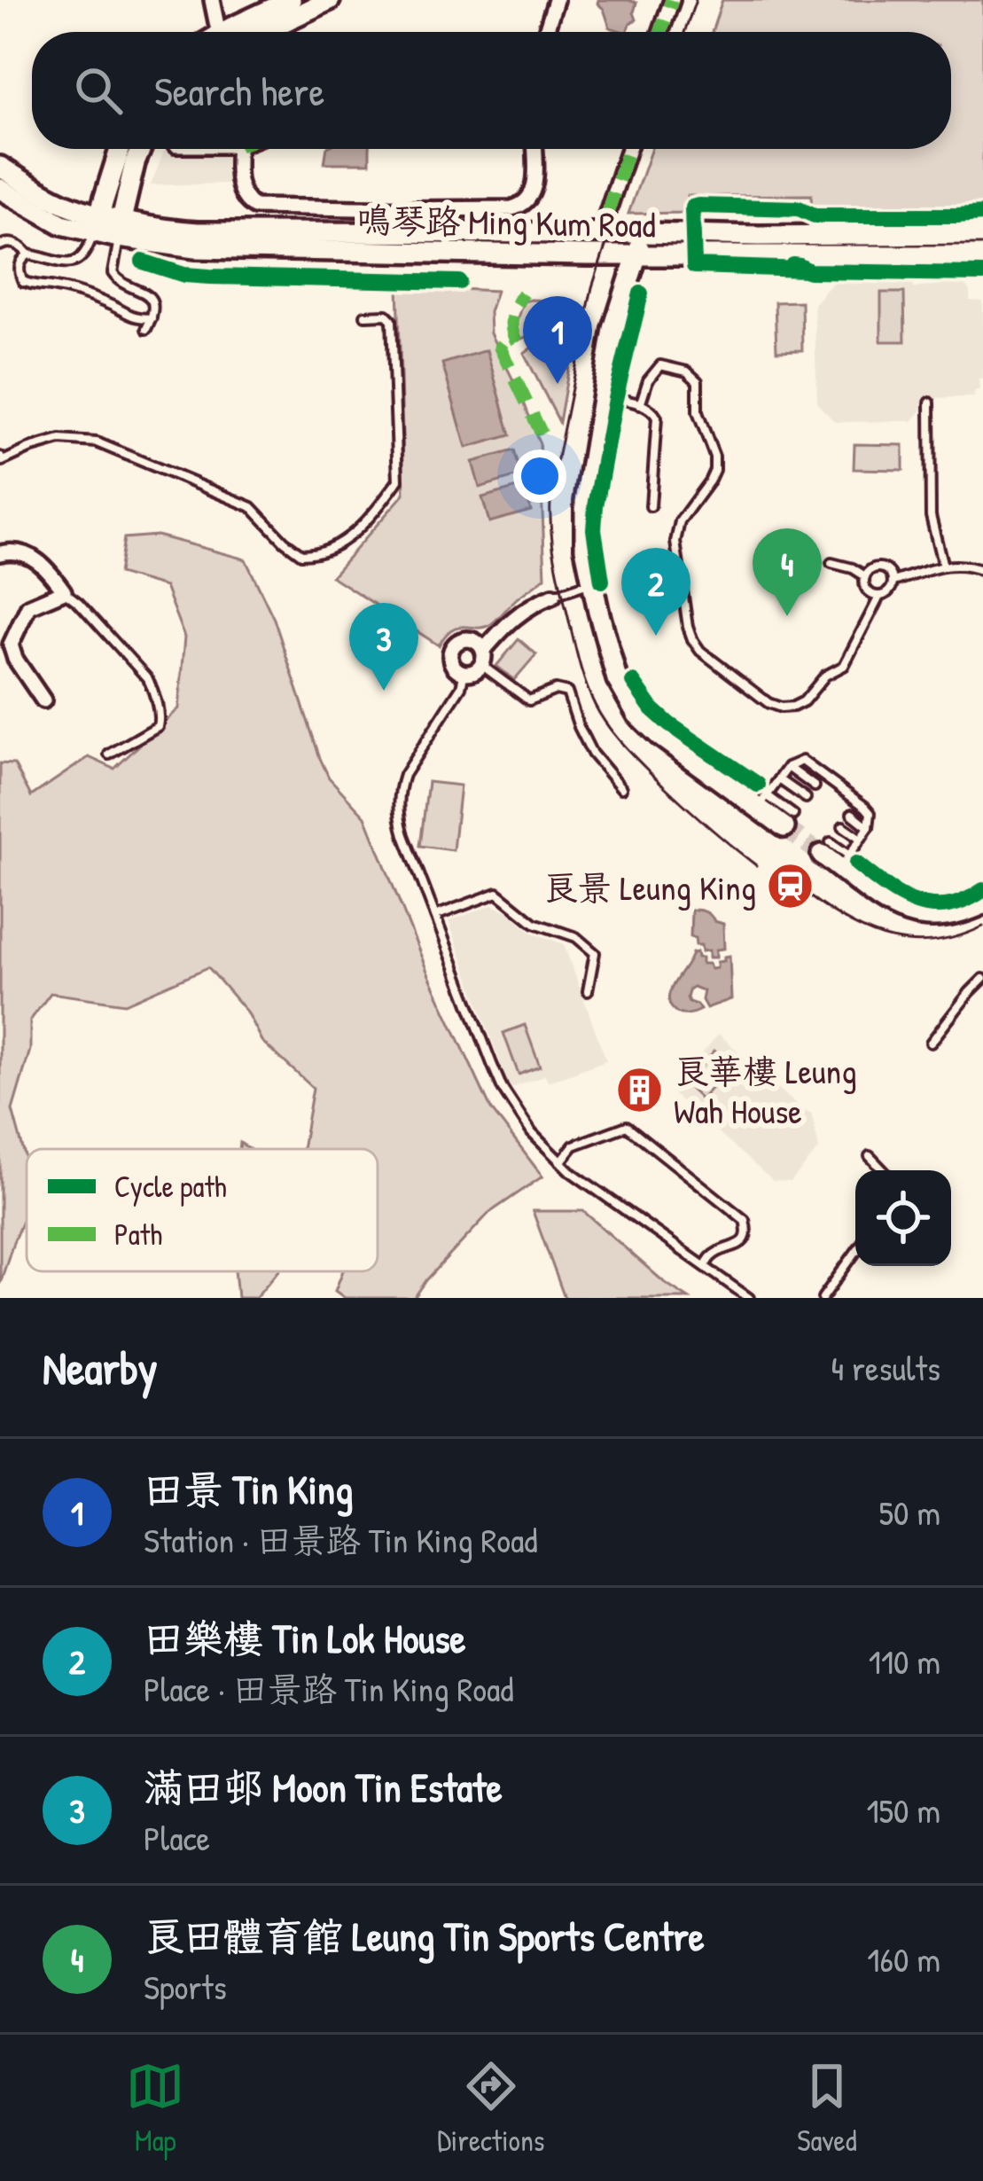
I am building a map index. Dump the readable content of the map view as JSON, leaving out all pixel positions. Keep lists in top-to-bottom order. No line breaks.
{"streets":{"main road":["鳴琴路 Ming Kum Road"]},"places":{"station":["良景 Leung King"],"building":["良華樓 Leung Wah House"]},"legend":["Cycle path","Path"],"page":{"search":"Search here","pins":["1","4","2","3"],"heading":["Nearby","4 results"],"list":[{"mark":"1","name":"田景 Tin King","note":"Station · 田景路 Tin King Road","value":"50 m"},{"mark":"2","name":"田樂樓 Tin Lok House","note":"Place · 田景路 Tin King Road","value":"110 m"},{"mark":"3","name":"滿田邨 Moon Tin Estate","note":"Place","value":"150 m"},{"mark":"4","name":"良田體育館 Leung Tin Sports Centre","note":"Sports","value":"160 m"}],"nav":["Map","Directions","Saved"]}}
